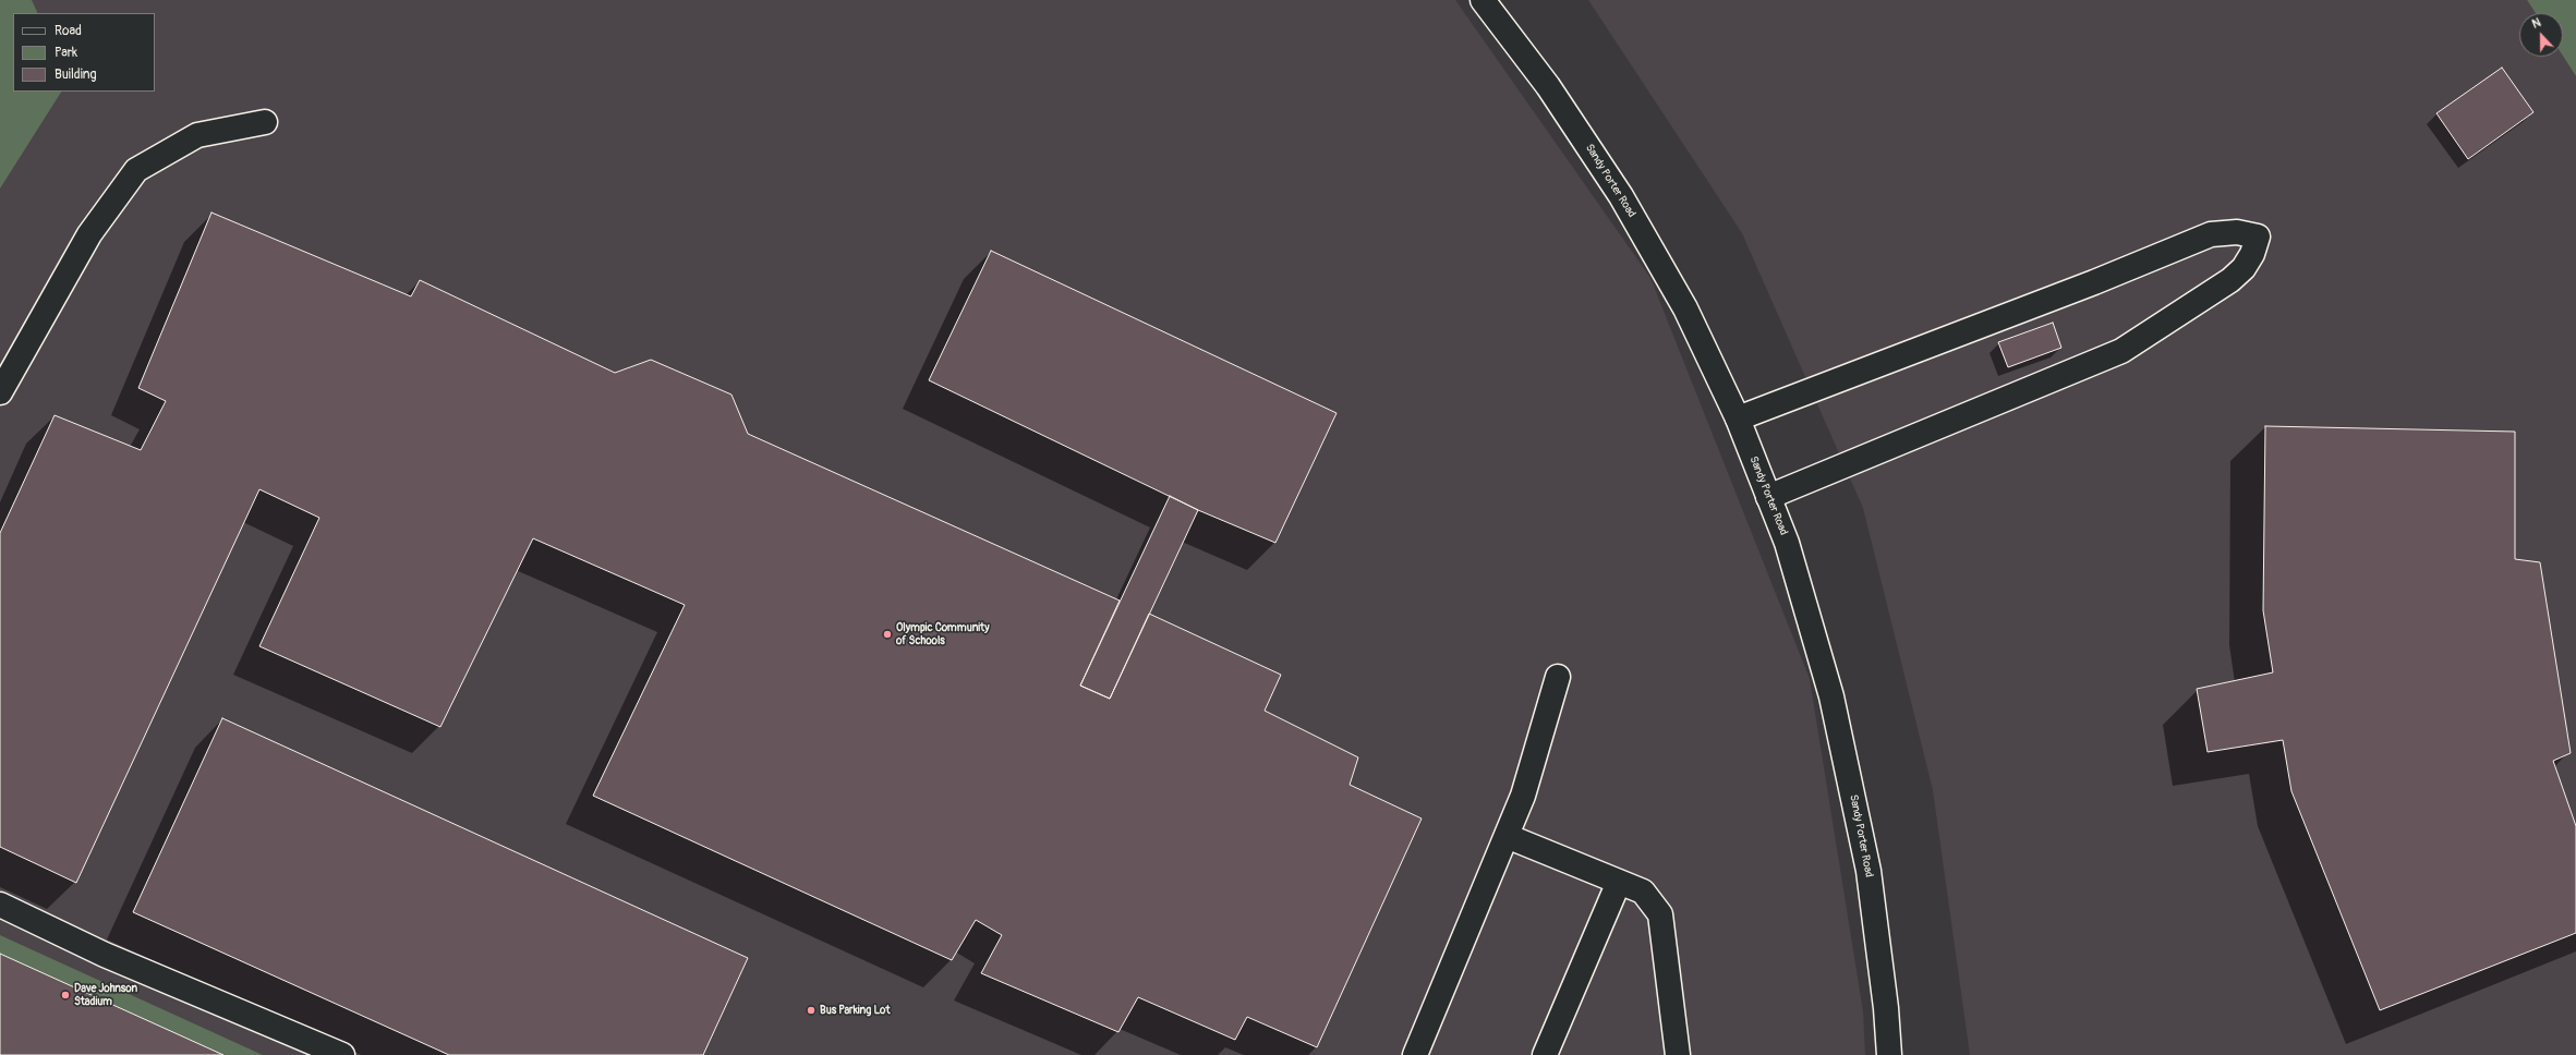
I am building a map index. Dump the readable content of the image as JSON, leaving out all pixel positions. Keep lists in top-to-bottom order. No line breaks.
{"streets":{"street":["Sandy Porter Road"]},"places":["Olympic Community of Schools","Dave Johnson Stadium","Bus Parking Lot"],"legend":["Road","Park","Building"],"north":"top"}
